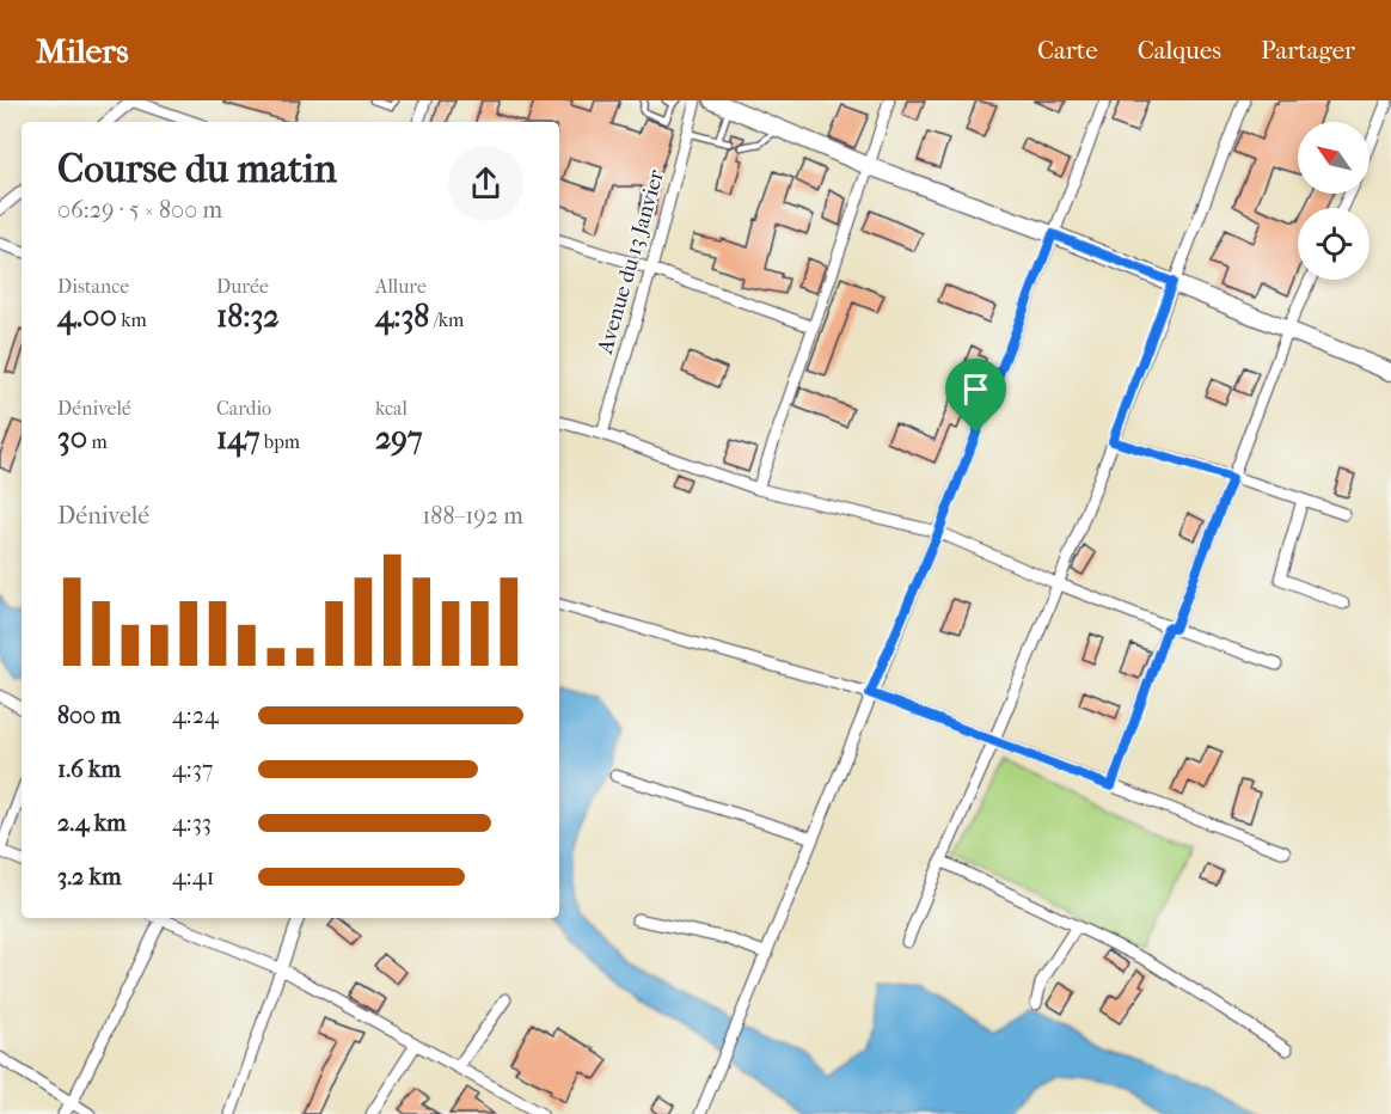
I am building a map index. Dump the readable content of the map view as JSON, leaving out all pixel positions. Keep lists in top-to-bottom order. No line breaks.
{"streets":{"street":["Avenue du 13 Janvier"]},"north":"top left","page":{"header":"Milers","nav":["Carte","Calques","Partager"],"heading":["Course du matin","06:29 · 5 × 800 m"],"stats":[["Distance","4.00 km"],["Durée","18:32"],["Allure","4:38 /km"],["Dénivelé","30 m"],["Cardio","147 bpm"],["kcal","297"]],"chart":["Dénivelé","188–192 m"],"list":[{"name":"800 m","note":"4:24"},{"name":"1.6 km","note":"4:37"},{"name":"2.4 km","note":"4:33"},{"name":"3.2 km","note":"4:41"}]}}
